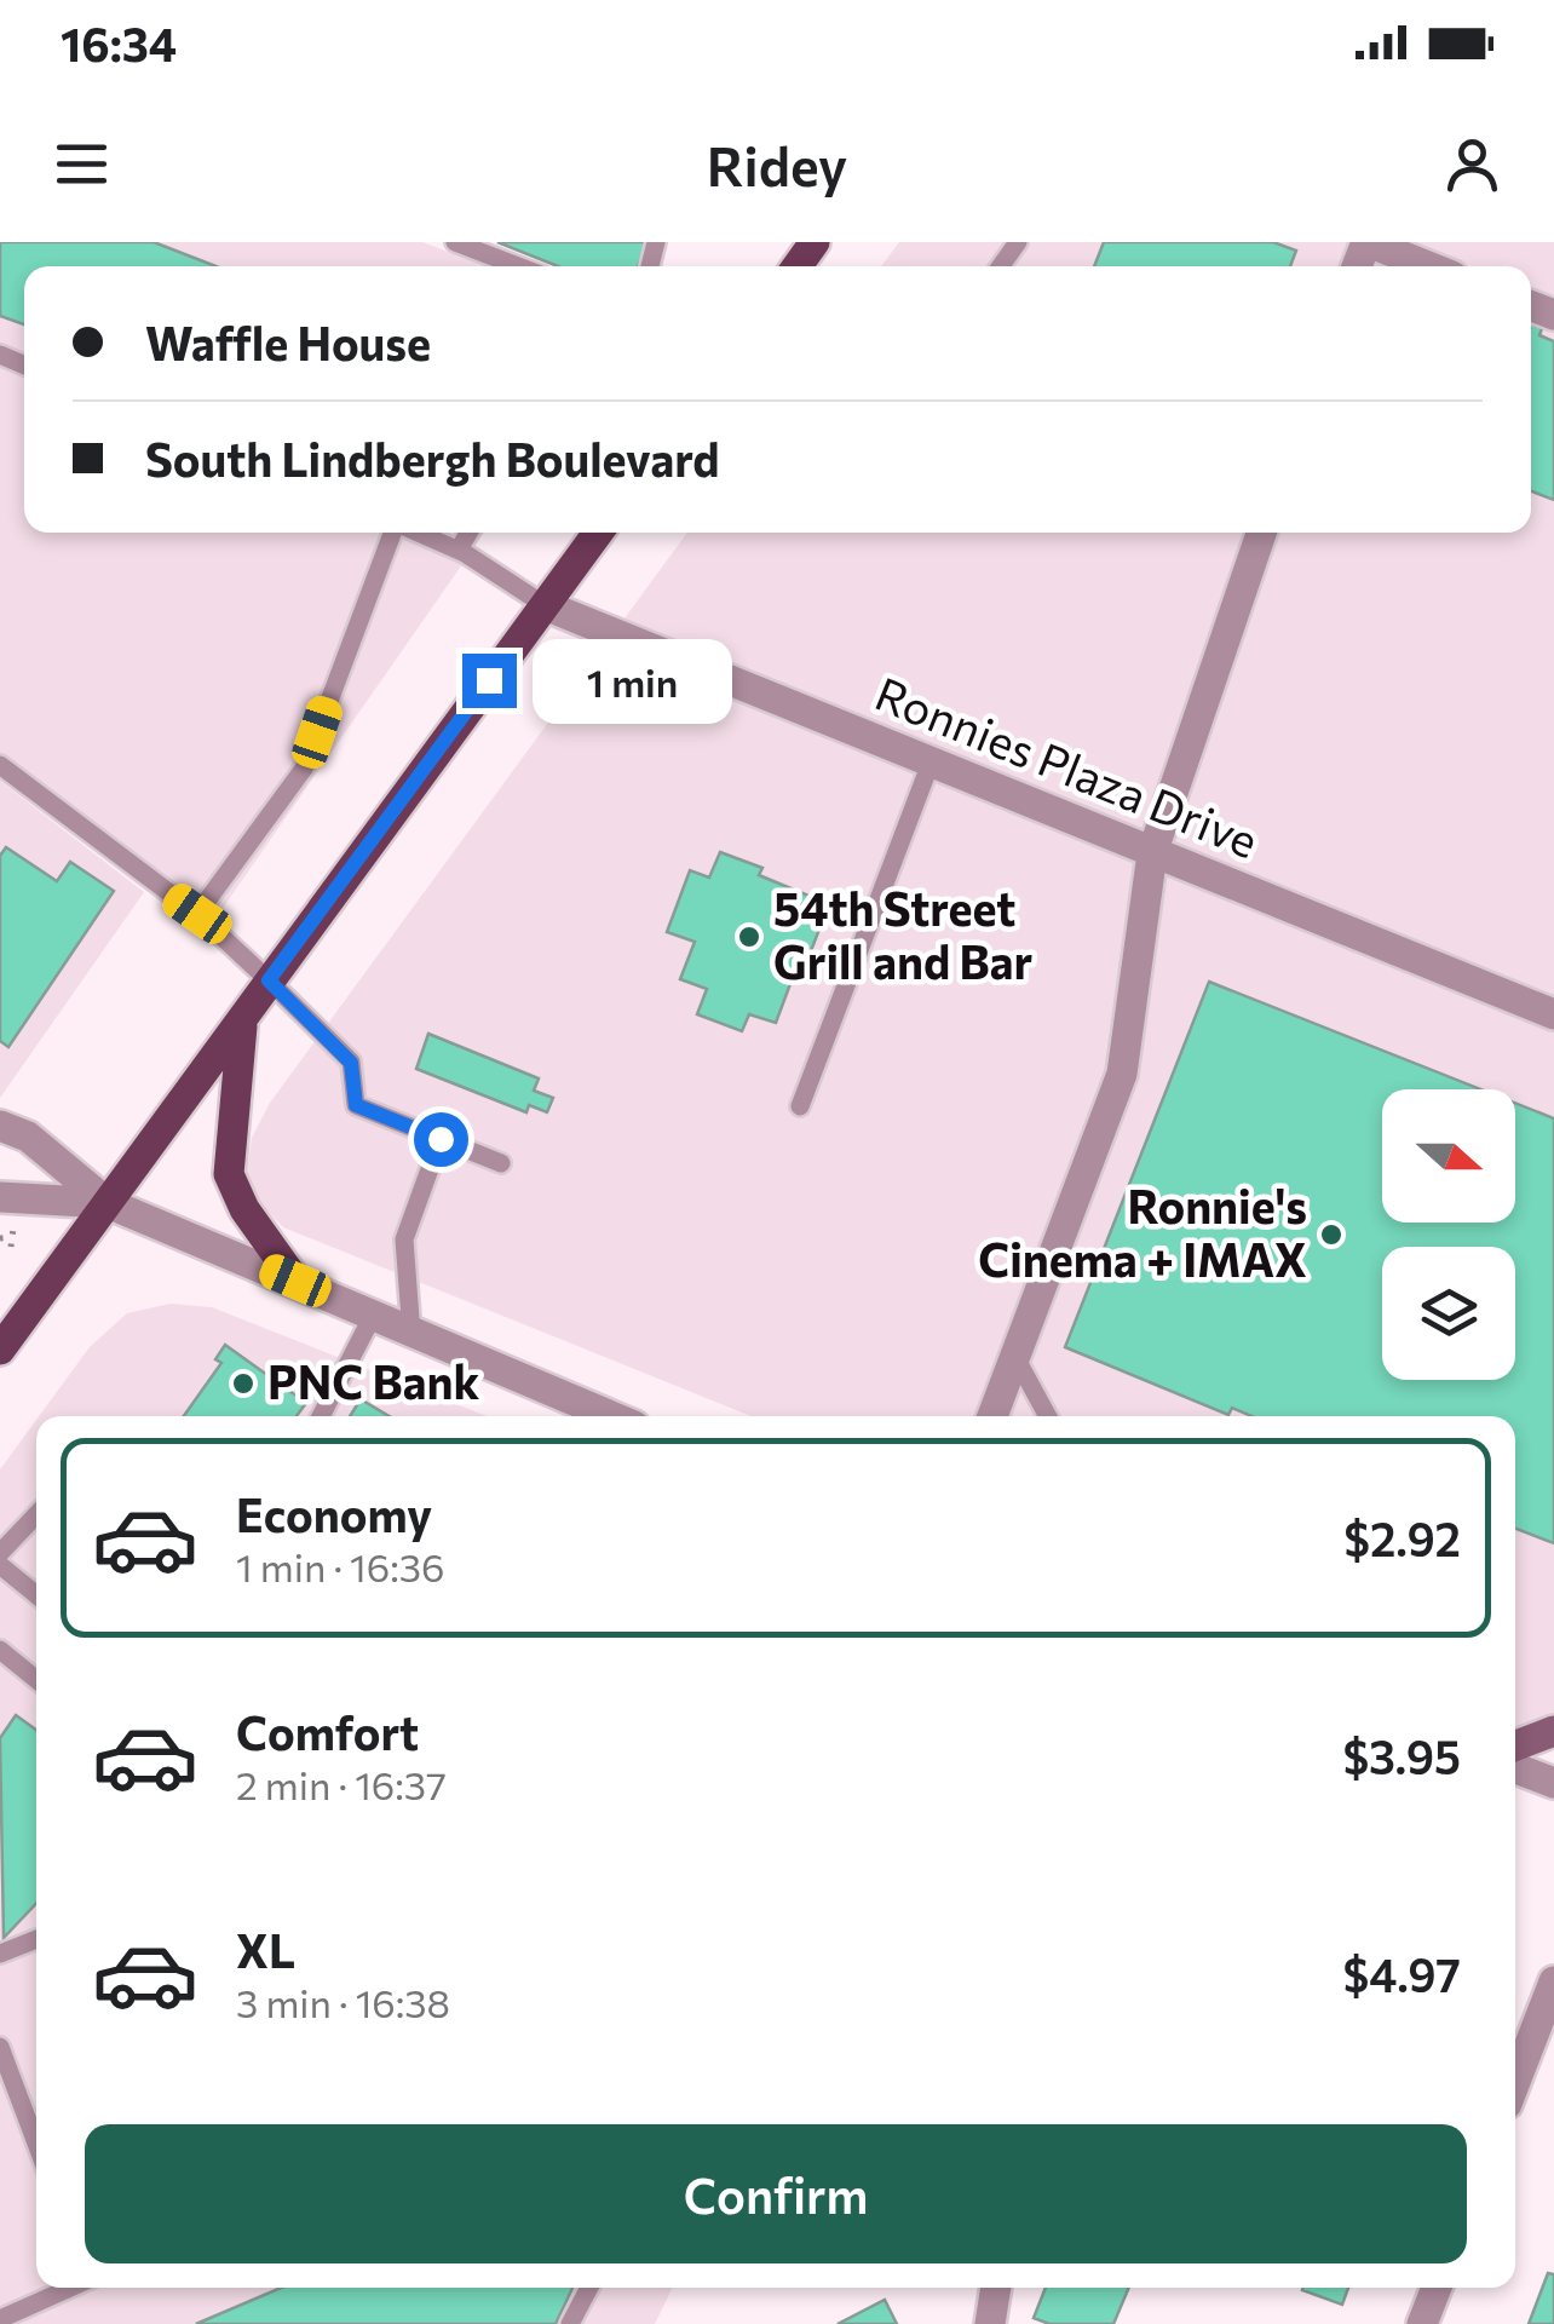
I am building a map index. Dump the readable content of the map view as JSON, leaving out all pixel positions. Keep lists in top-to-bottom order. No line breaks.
{"streets":{"street":["Ronnies Plaza Drive"]},"places":["54th Street Grill and Bar","Ronnie's Cinema + IMAX","PNC Bank"],"north":"right","page":{"status":"16:34","header":"Ridey","banner":["Waffle House","South Lindbergh Boulevard"],"bubble":"1 min","list":[{"name":"Economy","note":"1 min · 16:36","value":"$2.92"},{"name":"Comfort","note":"2 min · 16:37","value":"$3.95"},{"name":"XL","note":"3 min · 16:38","value":"$4.97"}],"buttons":"Confirm"}}
